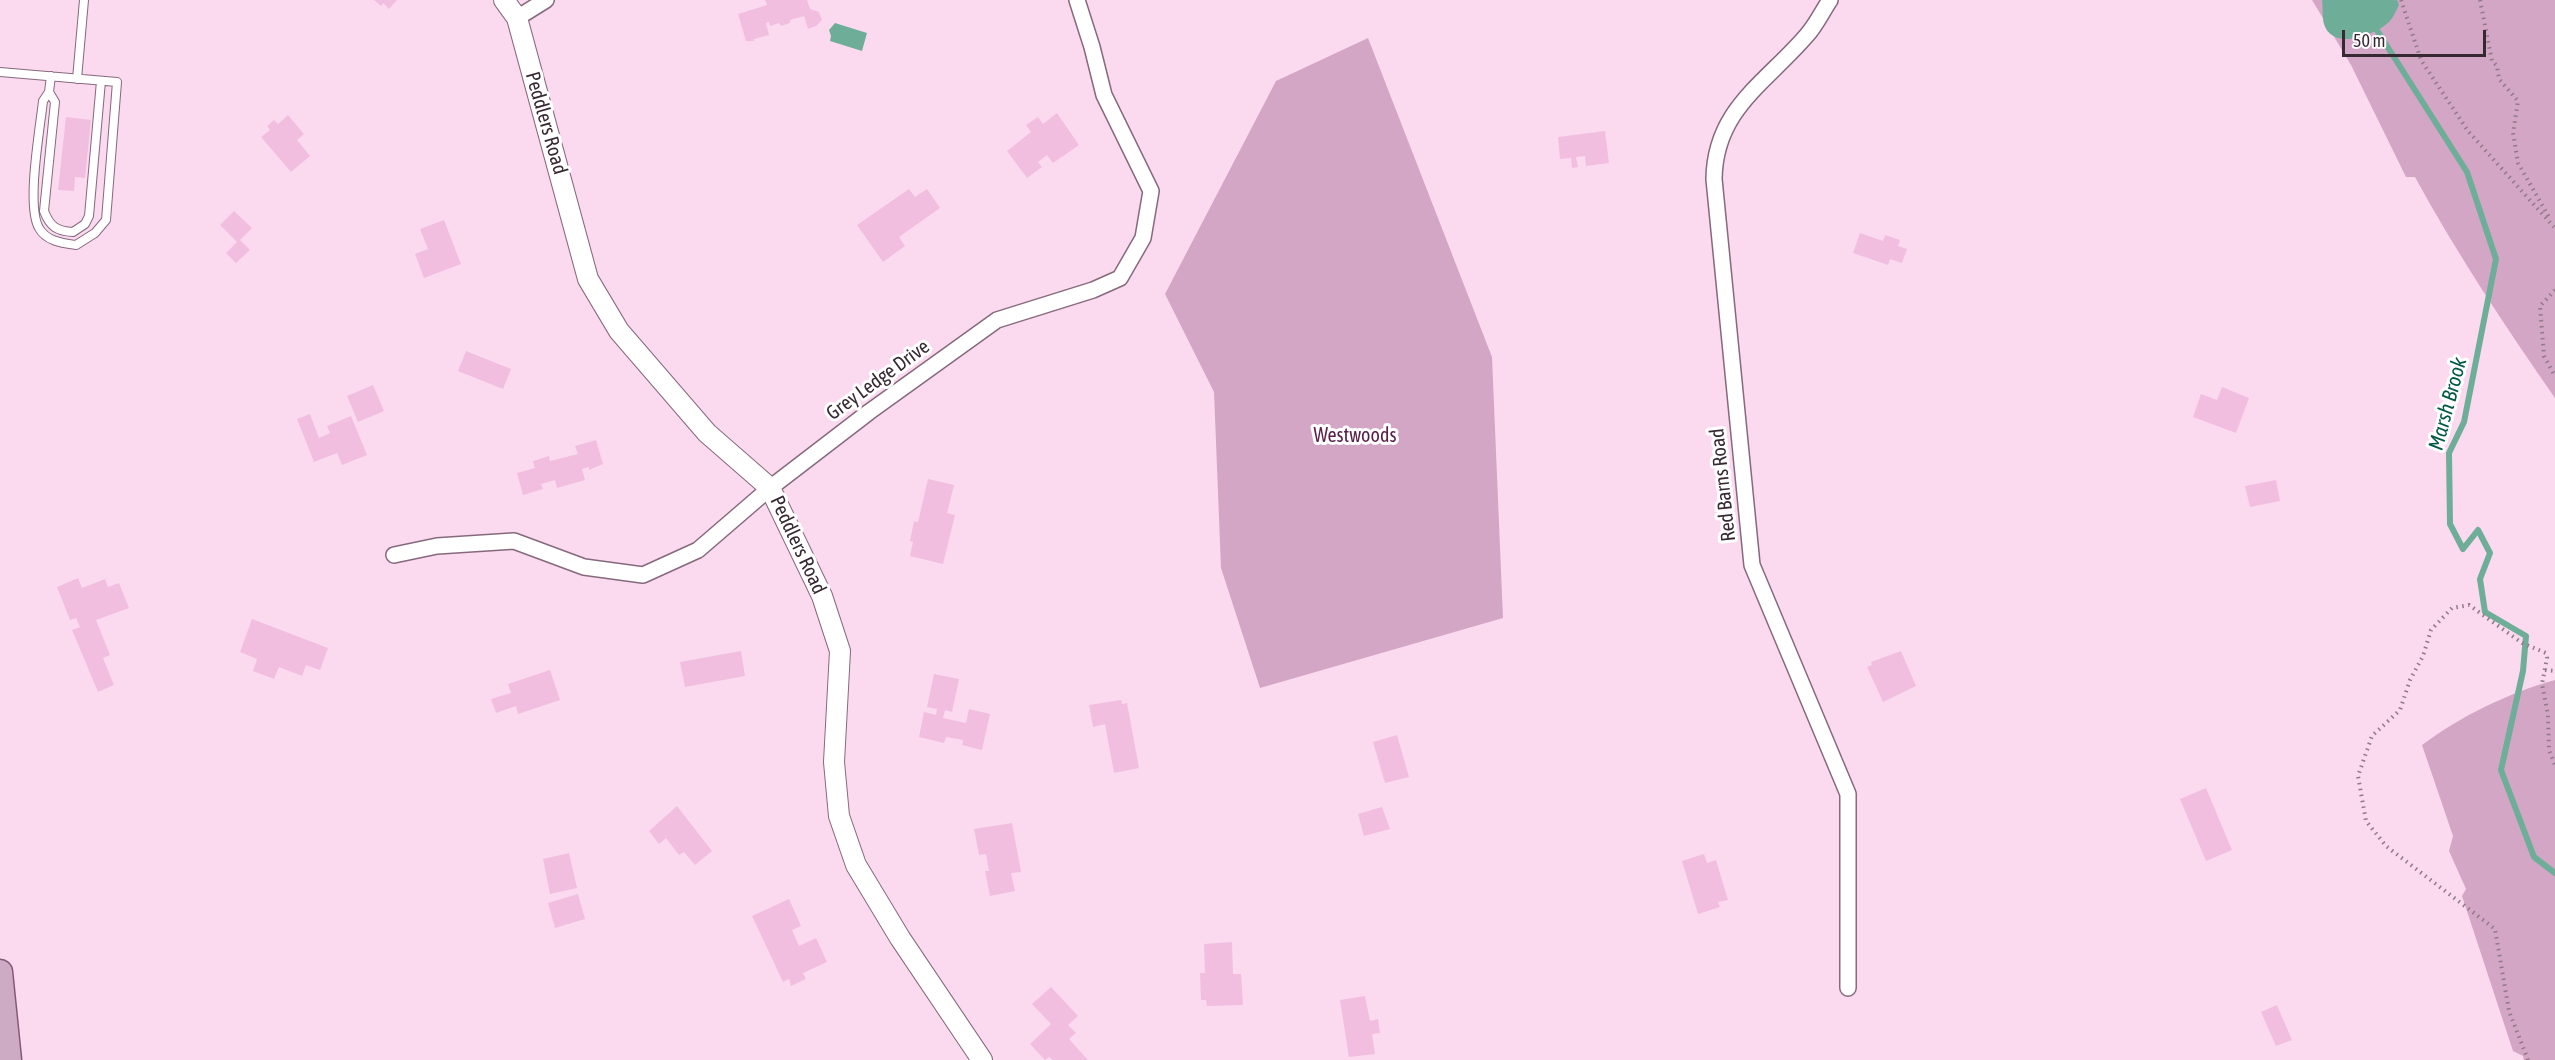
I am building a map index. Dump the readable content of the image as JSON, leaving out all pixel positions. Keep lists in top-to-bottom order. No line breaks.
{"streets":{"street":["Peddlers Road","Grey Ledge Drive","Red Barns Road"]},"crossings":[["Peddlers Road","Grey Ledge Drive"]],"water":["Marsh Brook"],"parks":["Westwoods"],"scale_bar":"50 m"}
